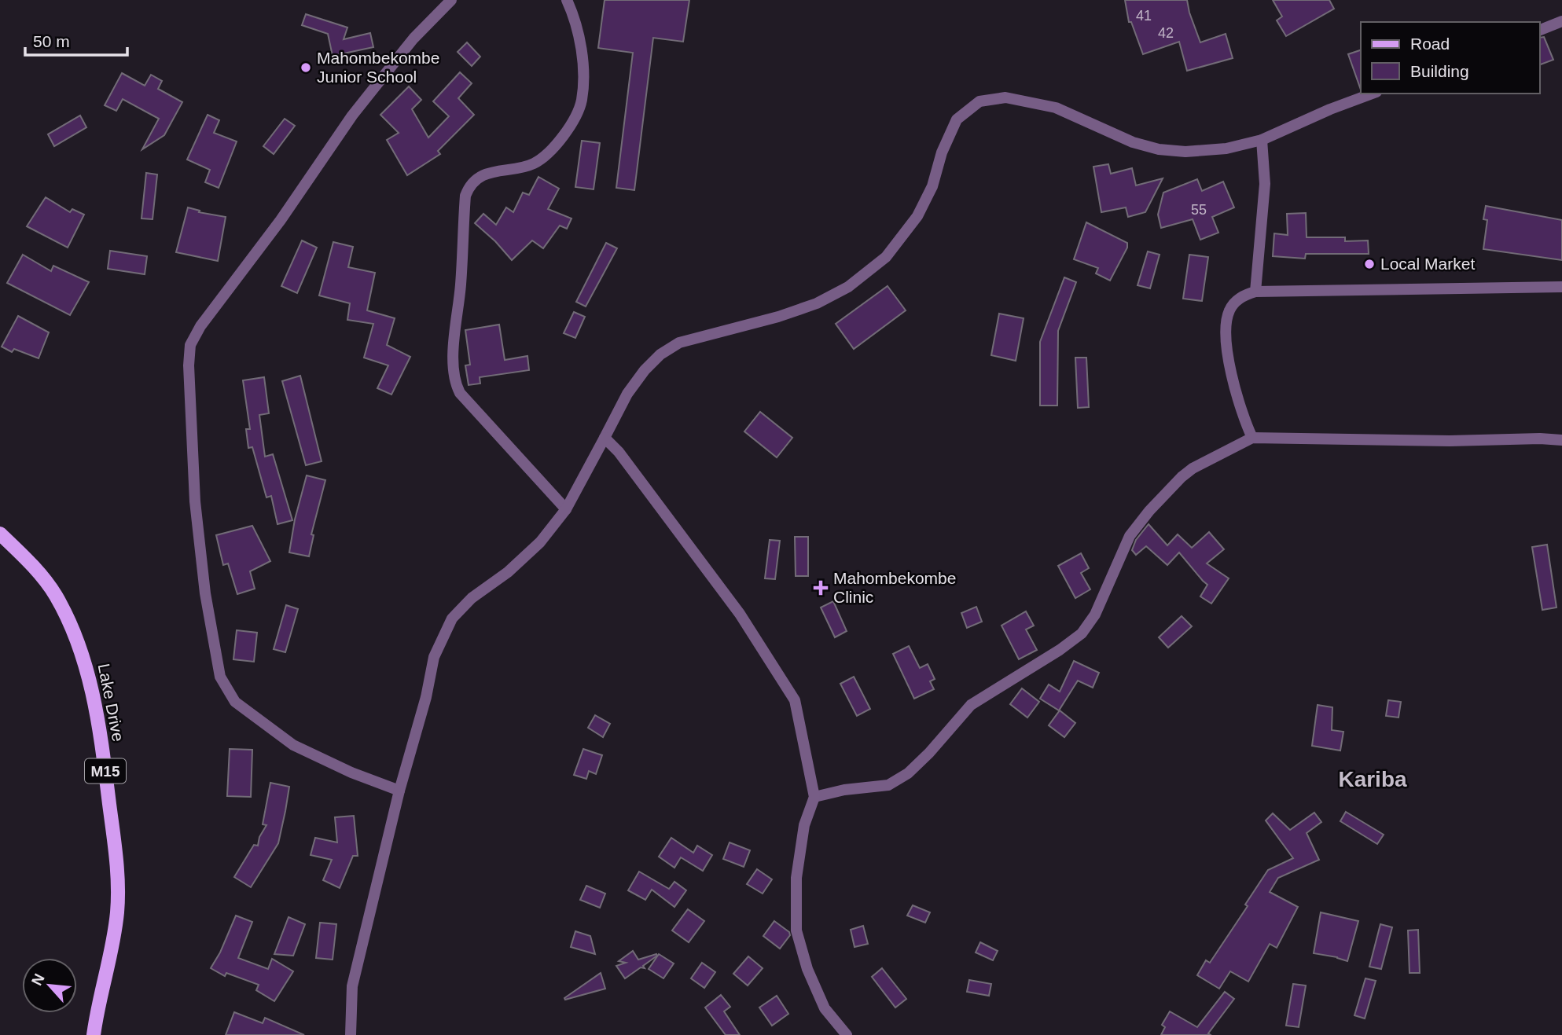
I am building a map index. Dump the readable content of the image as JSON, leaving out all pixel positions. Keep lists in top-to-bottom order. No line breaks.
{"streets":{"main road":["Lake Drive","M15"]},"districts":["Kariba"],"places":{"other":["Mahombekombe Junior School","Local Market"],"health":["Mahombekombe Clinic"]},"house_numbers":["41","42","55"],"legend":["Road","Building"],"scale_bar":"50 m","north":"top left"}
